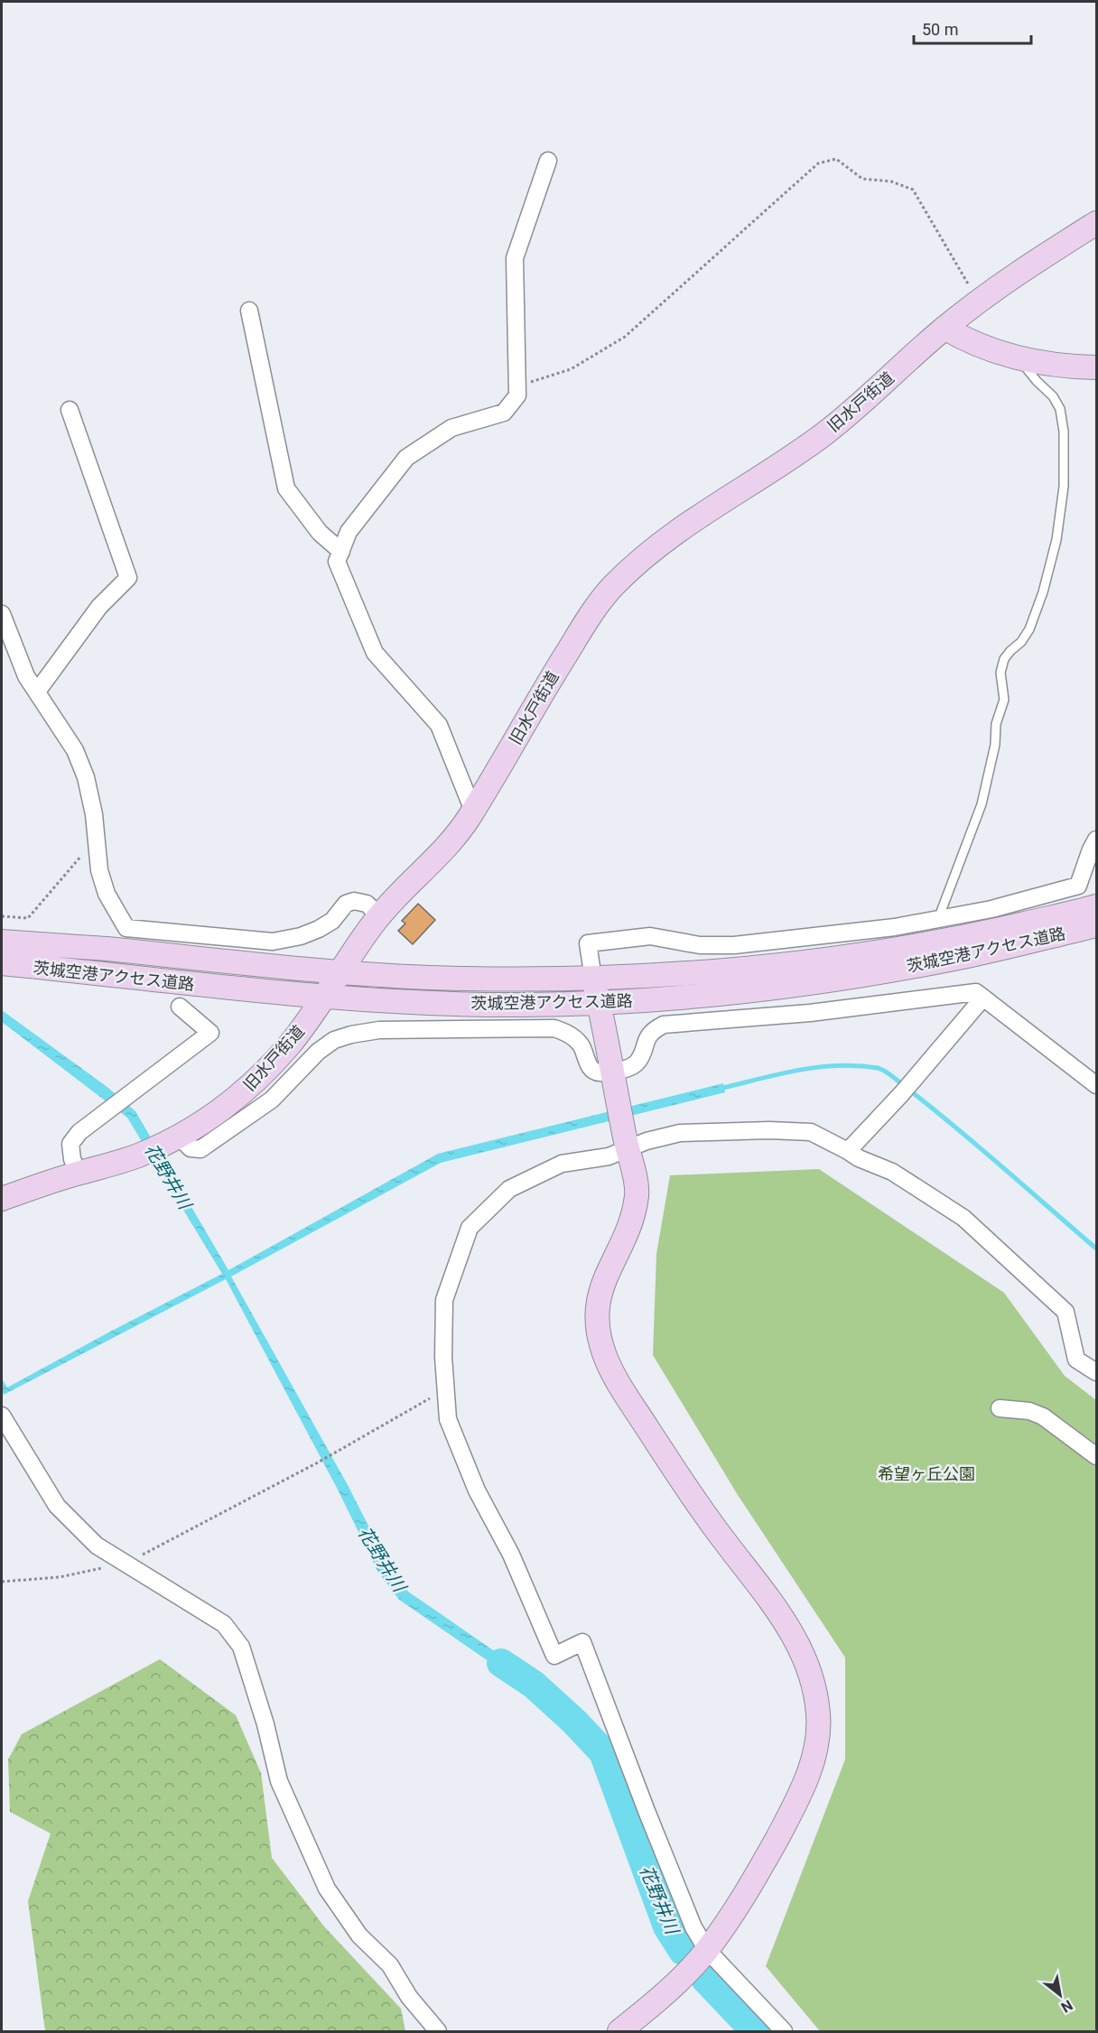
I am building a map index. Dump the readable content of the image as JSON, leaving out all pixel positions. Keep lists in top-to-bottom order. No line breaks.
{"streets":{"street":["旧水戸街道","茨城空港アクセス道路"]},"crossings":[["旧水戸街道","茨城空港アクセス道路"]],"water":["花野井川"],"parks":["希望ヶ丘公園"],"scale_bar":"50 m","north":"bottom right"}
